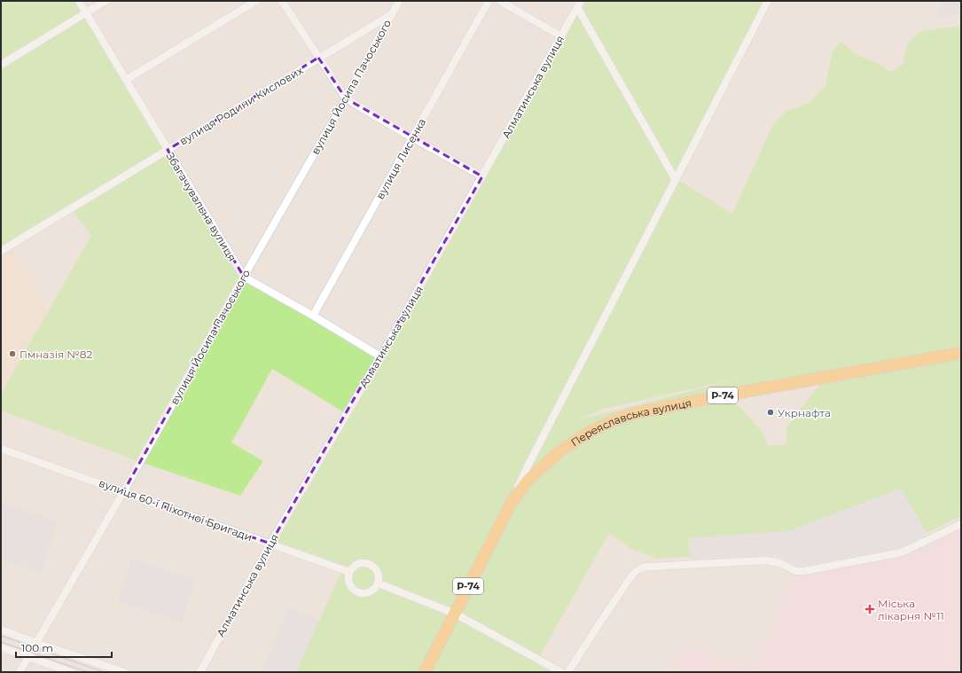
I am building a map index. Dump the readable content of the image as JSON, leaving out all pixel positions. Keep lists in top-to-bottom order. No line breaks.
{"streets":{"main road":["Р-74","Переяславська вулиця"],"street":["вулиця Йосипа Пачоського","Алматинська вулиця","вулиця Родини Кислових","вулиця Лисенка","Збагачувальна вулиця","вулиця 60-ї Піхотної Бригади"]},"crossings":[["вулиця Йосипа Пачоського","вулиця Родини Кислових"],["вулиця Йосипа Пачоського","Збагачувальна вулиця"],["вулиця Йосипа Пачоського","вулиця 60-ї Піхотної Бригади"],["Алматинська вулиця","Збагачувальна вулиця"],["Алматинська вулиця","вулиця 60-ї Піхотної Бригади"],["вулиця Родини Кислових","Збагачувальна вулиця"],["вулиця Лисенка","Збагачувальна вулиця"],["Р-74","Переяславська вулиця"]],"places":{"other":["Гімназія №82","Укрнафта"],"health":["Міська лікарня №11"]},"scale_bar":"100 m"}
